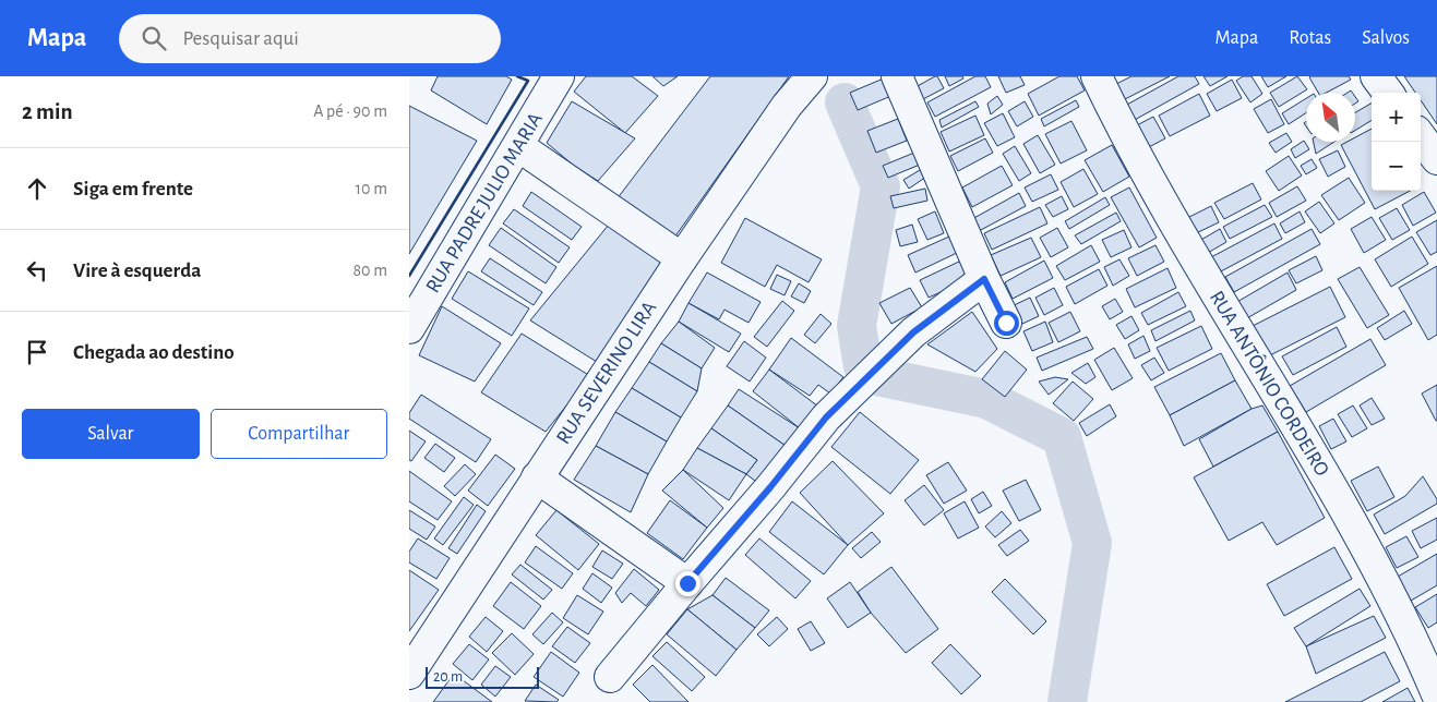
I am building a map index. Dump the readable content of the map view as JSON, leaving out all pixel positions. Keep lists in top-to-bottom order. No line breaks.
{"streets":{"street":["RUA PADRE JULIO MARIA","RUA SEVERINO LIRA","RUA ANTÔNIO CORDEIRO"]},"scale_bar":"20 m","north":"top left","page":{"header":"Mapa","search":"Pesquisar aqui","nav":["Mapa","Rotas","Salvos"],"heading":["2 min","A pé · 90 m"],"map_buttons":["+","−"],"list":[["Siga em frente","10 m"],["Vire à esquerda","80 m"],"Chegada ao destino"],"buttons":["Salvar","Compartilhar"],"scale":"20 m"}}
